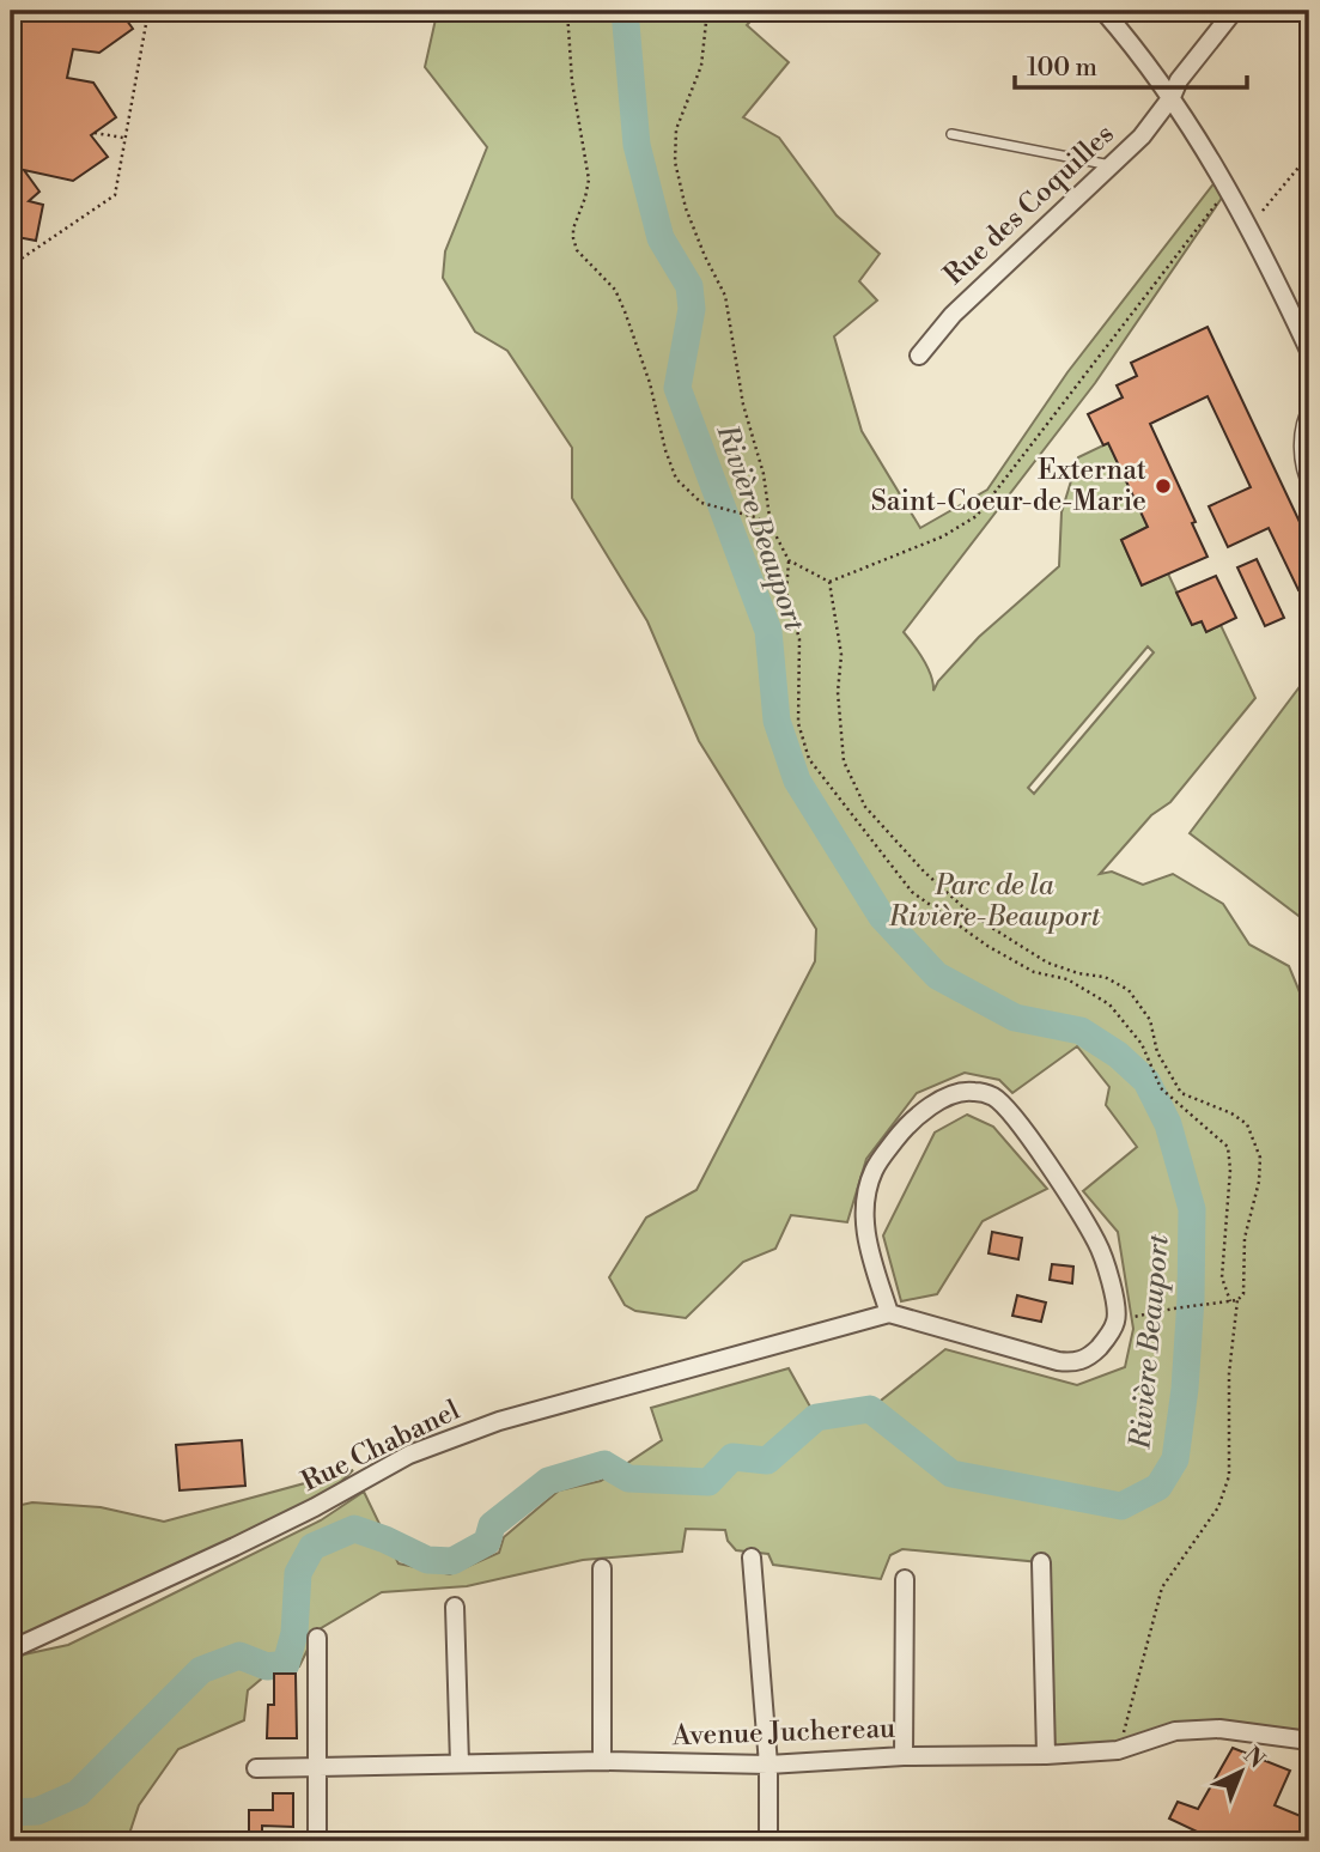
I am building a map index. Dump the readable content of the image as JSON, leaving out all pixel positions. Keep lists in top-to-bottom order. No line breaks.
{"streets":{"street":["Rue des Coquilles","Rue Chabanel","Avenue Juchereau"]},"water":["Rivière Beauport"],"parks":["Parc de la Rivière-Beauport"],"places":["Externat Saint-Coeur-de-Marie"],"scale_bar":"100 m","north":"top right"}
